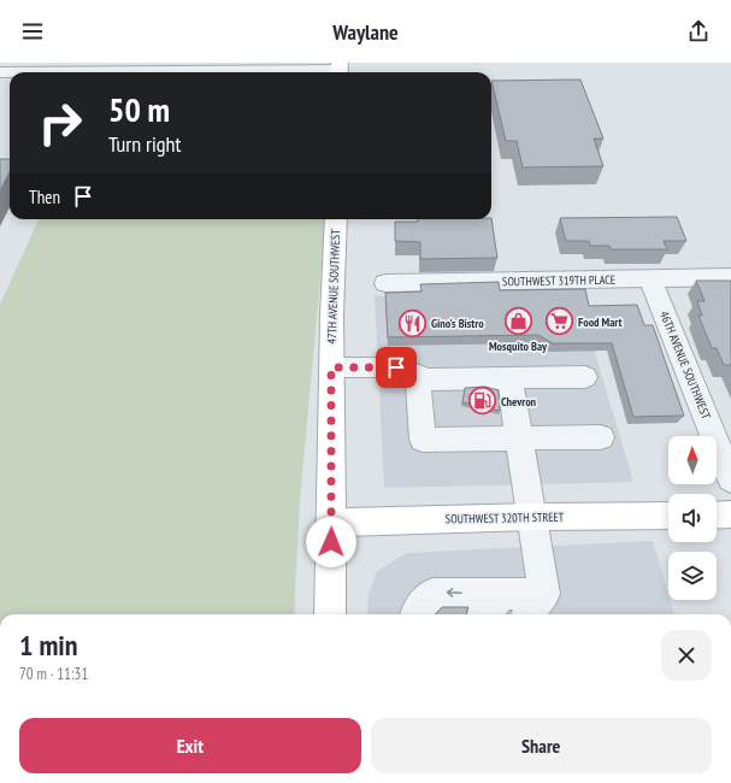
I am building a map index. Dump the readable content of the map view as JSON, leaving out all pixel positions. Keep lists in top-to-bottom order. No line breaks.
{"streets":{"main road":["47TH AVENUE SOUTHWEST","SOUTHWEST 320TH STREET"],"street":["SOUTHWEST 319TH PLACE","46TH AVENUE SOUTHWEST"]},"crossings":[["SOUTHWEST 319TH PLACE","46TH AVENUE SOUTHWEST"],["47TH AVENUE SOUTHWEST","SOUTHWEST 320TH STREET"]],"places":{"shop":["Mosquito Bay"],"supermarket":["Food Mart"],"restaurant":["Gino's Bistro"],"fuel station":["Chevron"]},"north":"top","page":{"header":"Waylane","turn":["50 m","Turn right"],"then":"Then","heading":["1 min","70 m · 11:31"],"buttons":["Exit","Share"]}}
